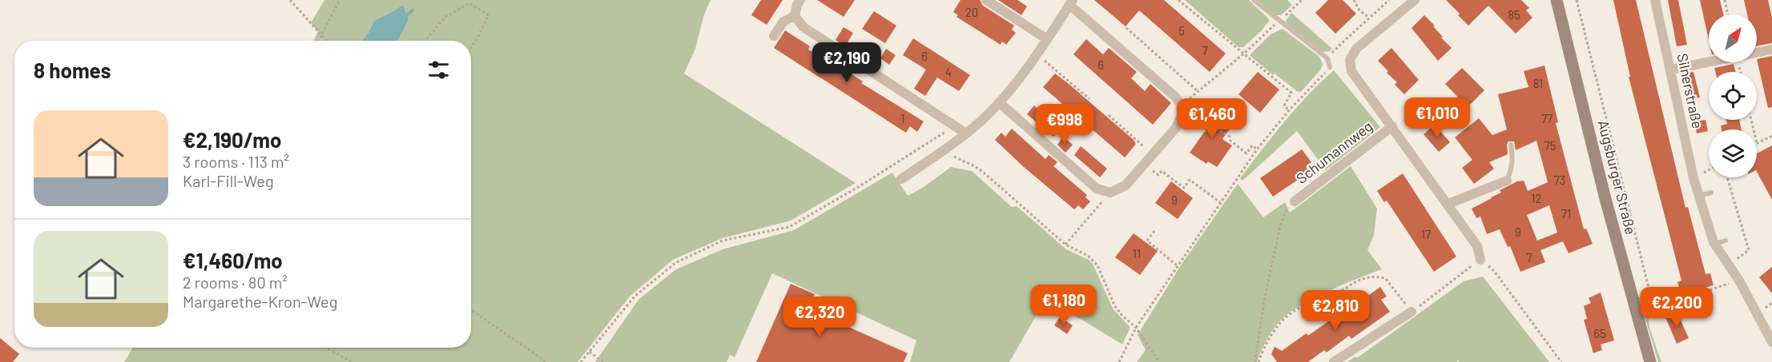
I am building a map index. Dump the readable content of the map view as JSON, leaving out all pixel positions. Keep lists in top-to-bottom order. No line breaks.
{"streets":{"main road":["Augsburger Straße"],"street":["Silnerstraße","Schumannweg"]},"house_numbers":["20","85","5","7","6","6","4","81","1","77","75","73","12","9","71","9","17","11","7","65"],"north":"top right","page":{"heading":"8 homes","price":["€2,190","€1,010","€1,460","€998","€1,180","€2,200","€2,810","€2,320"],"list":[{"name":"€2,190/mo","note":"3 rooms · 113 m² · Karl-Fill-Weg"},{"name":"€1,460/mo","note":"2 rooms · 80 m² · Margarethe-Kron-Weg"}]}}
